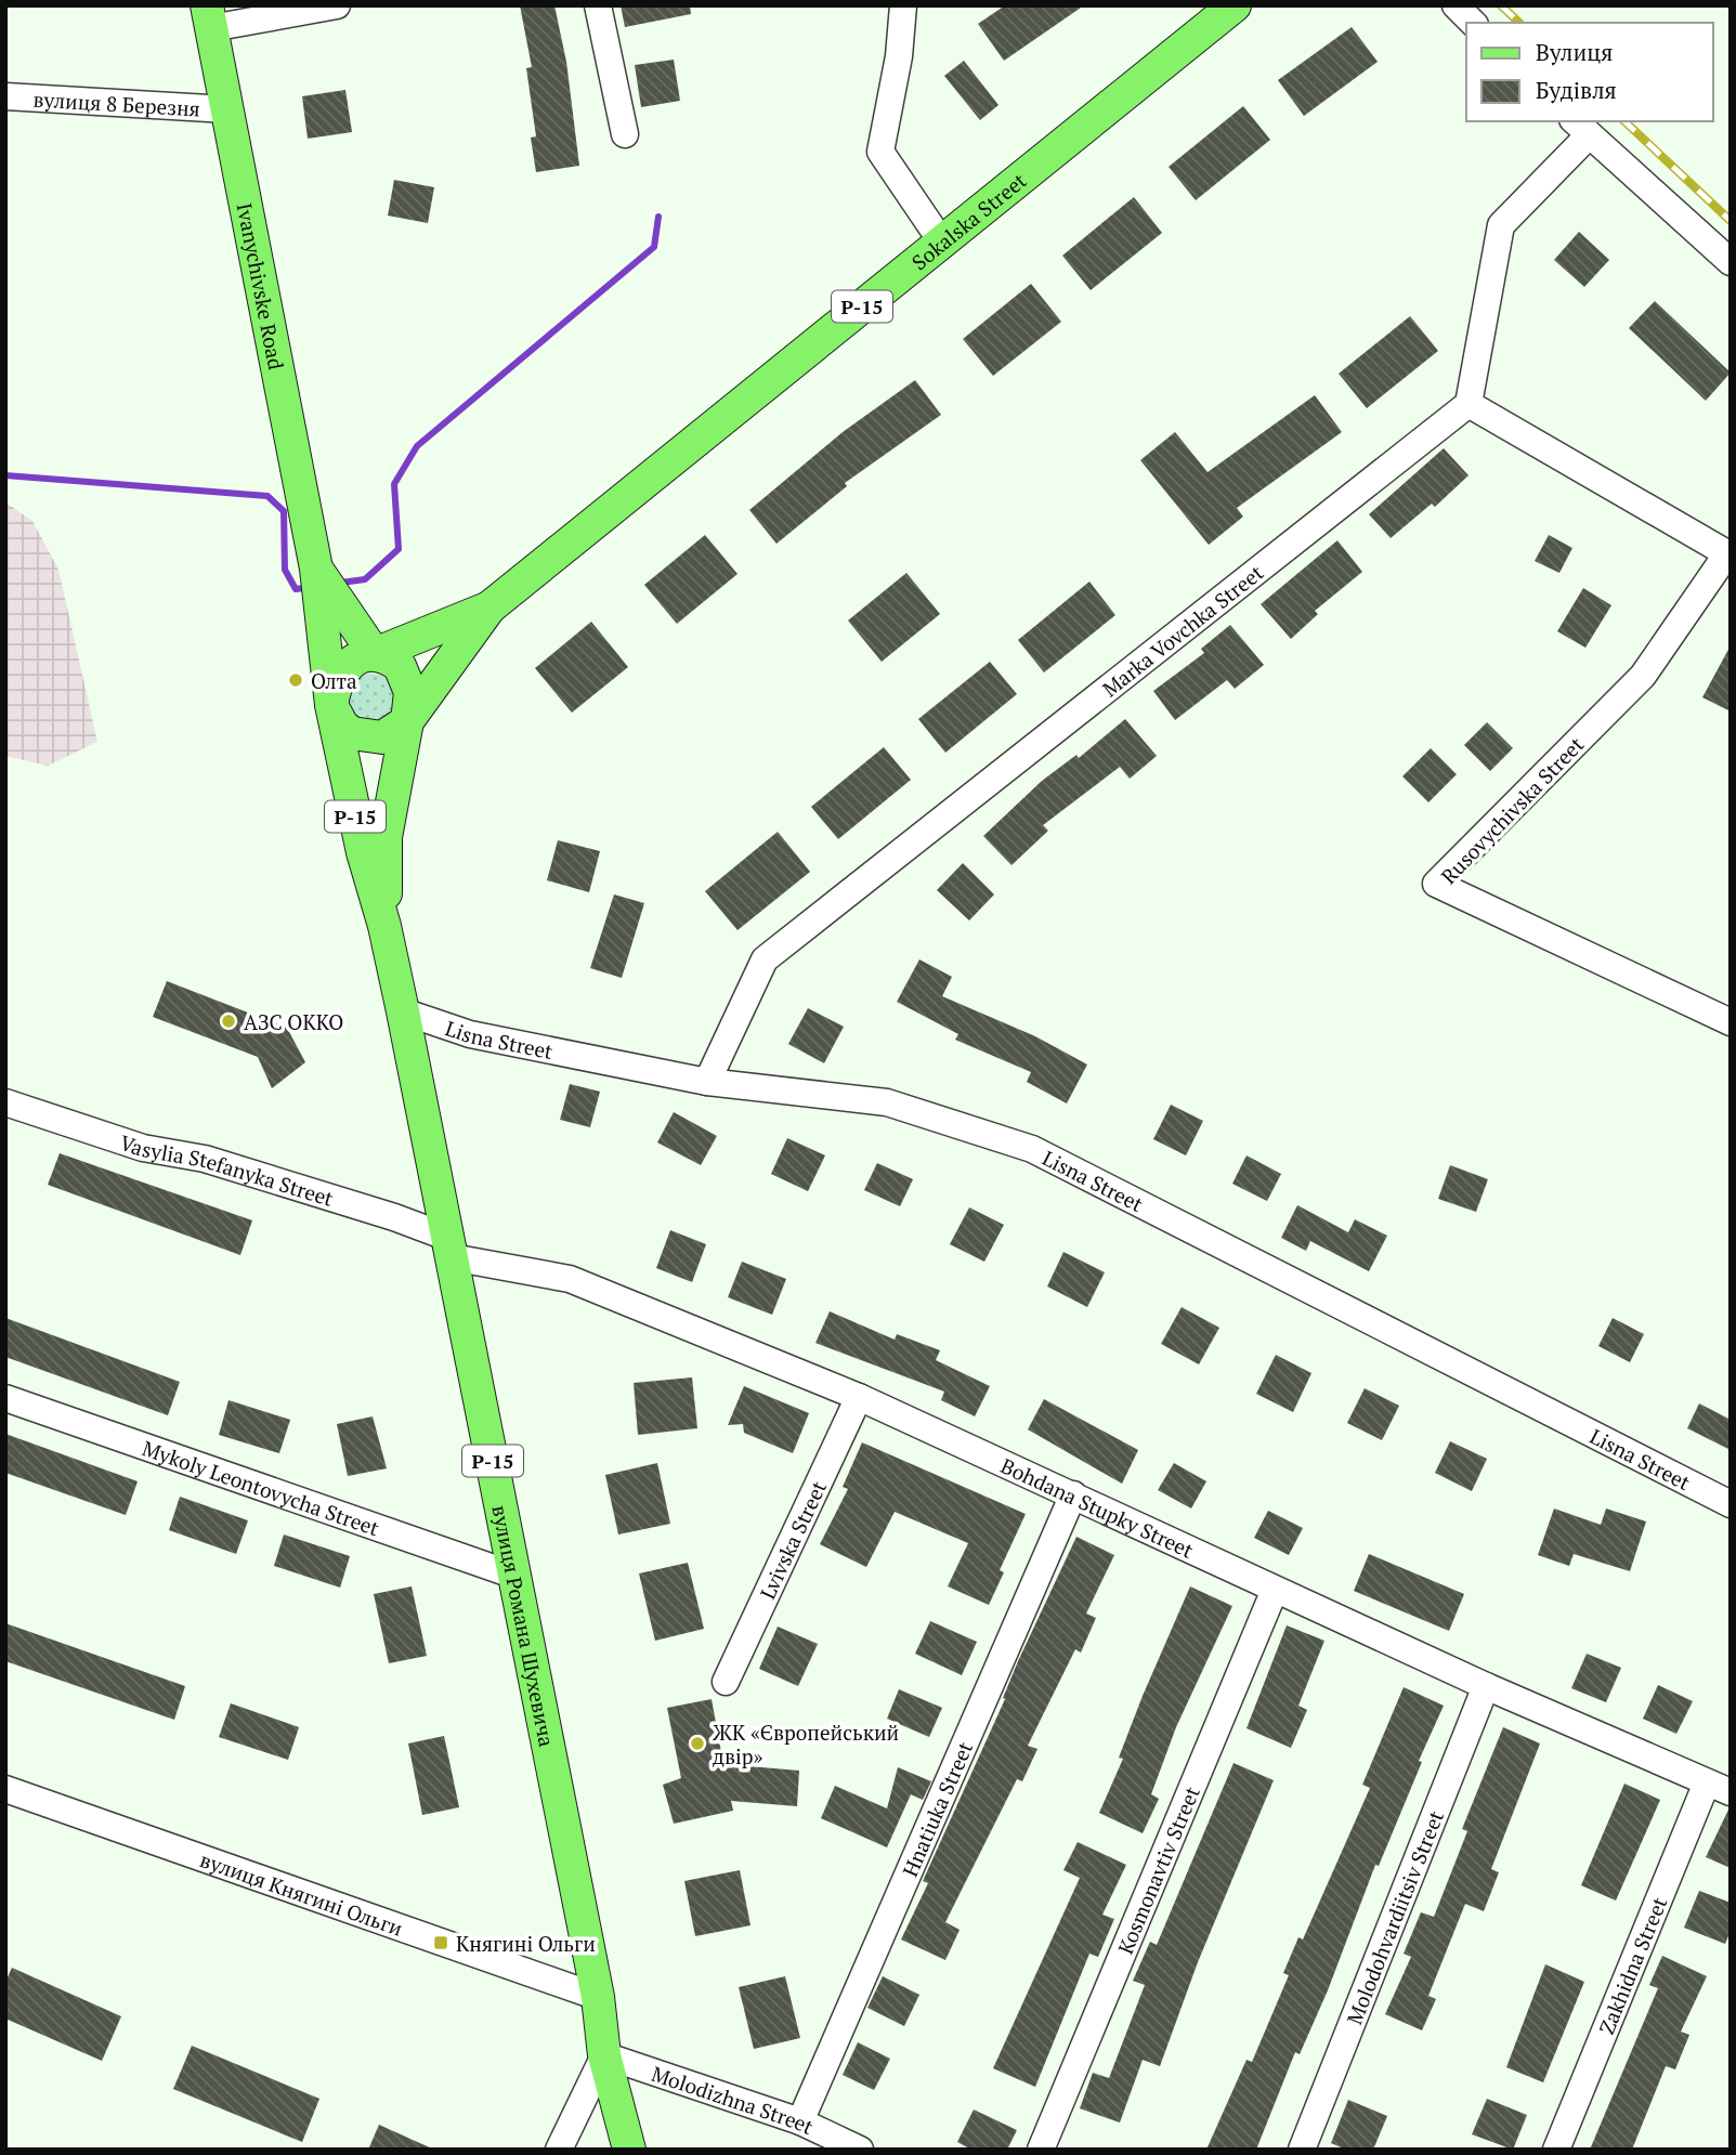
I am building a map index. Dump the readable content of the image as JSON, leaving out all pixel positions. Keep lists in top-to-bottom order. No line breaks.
{"streets":{"main road":["Sokalska Street","Ivanychivske Road","Р-15","вулиця Романа Шухевича"],"street":["вулиця 8 Березня","Marka Vovchka Street","Rusovychivska Street","Lisna Street","Vasylia Stefanyka Street","Mykoly Leontovycha Street","Bohdana Stupky Street","Lvivska Street","Hnatiuka Street","Kosmonavtiv Street","вулиця Княгині Ольги","Molodohvardiitsiv Street","Zakhidna Street","Molodizhna Street"]},"crossings":[["вулиця 8 Березня","Ivanychivske Road"],["Sokalska Street","Р-15"],["Ivanychivske Road","Р-15"],["Р-15","вулиця Романа Шухевича"],["Marka Vovchka Street","Lisna Street"],["Lisna Street","вулиця Романа Шухевича"],["Vasylia Stefanyka Street","Bohdana Stupky Street"],["Vasylia Stefanyka Street","вулиця Романа Шухевича"],["Mykoly Leontovycha Street","вулиця Романа Шухевича"],["Bohdana Stupky Street","Lvivska Street"],["Bohdana Stupky Street","вулиця Романа Шухевича"],["Bohdana Stupky Street","Hnatiuka Street"],["Bohdana Stupky Street","Kosmonavtiv Street"],["Bohdana Stupky Street","Molodohvardiitsiv Street"],["Bohdana Stupky Street","Zakhidna Street"],["вулиця Романа Шухевича","вулиця Княгині Ольги"],["вулиця Романа Шухевича","Molodizhna Street"],["Hnatiuka Street","Molodizhna Street"]],"places":{"other":["Олта","АЗС ОККО","ЖК «Європейський двір»"],"transit":["Княгині Ольги"]},"legend":["Вулиця","Будівля"]}
